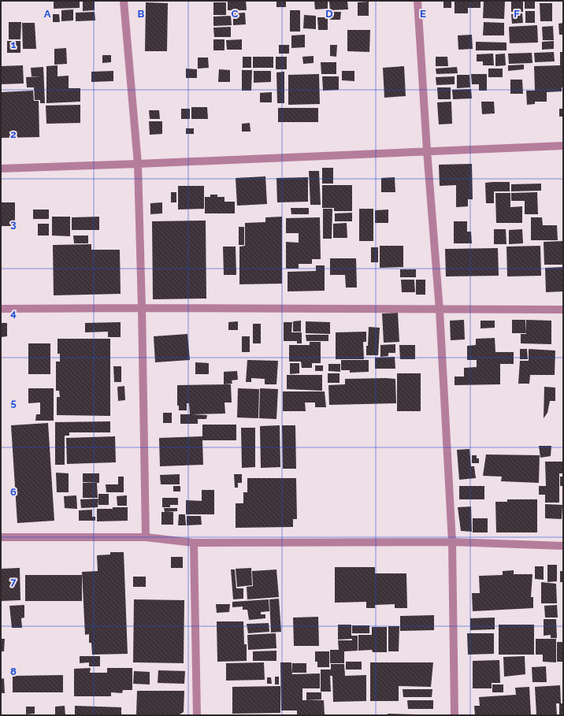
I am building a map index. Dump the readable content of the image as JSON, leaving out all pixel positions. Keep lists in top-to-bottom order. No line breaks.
{"grid":{"columns":["A","B","C","D","E","F"],"rows":["1","2","3","4","5","6","7","8"]}}
